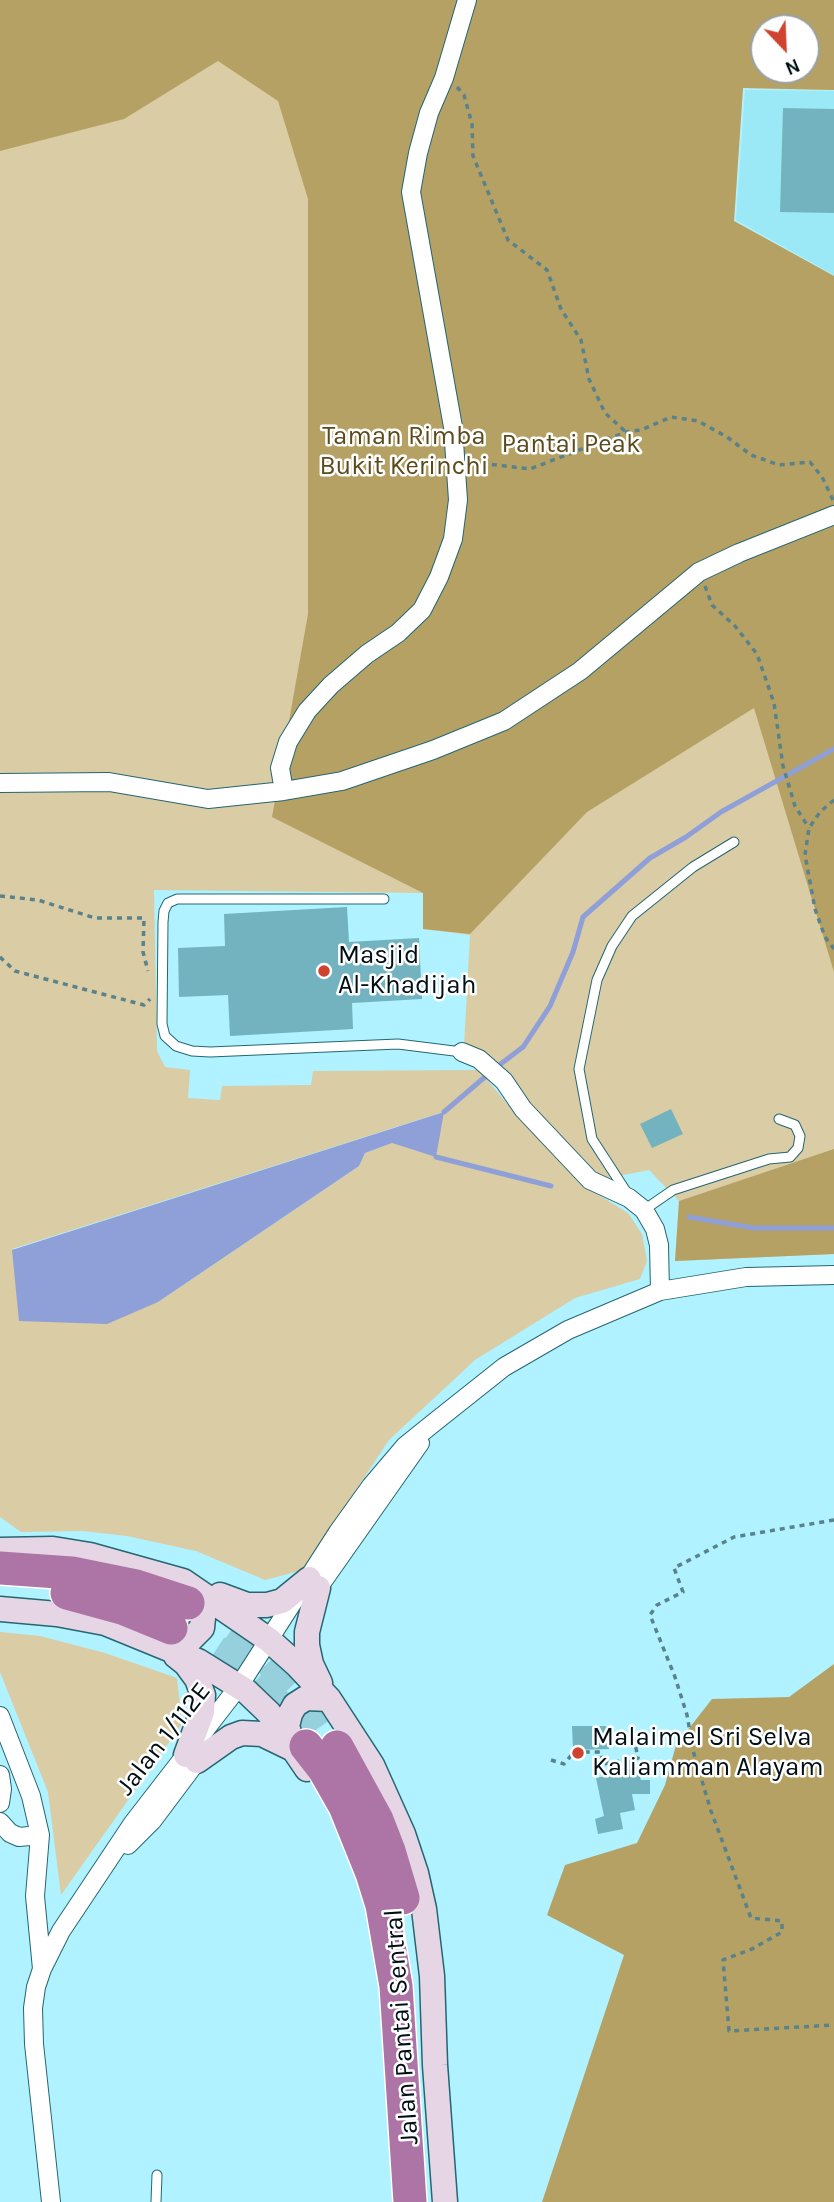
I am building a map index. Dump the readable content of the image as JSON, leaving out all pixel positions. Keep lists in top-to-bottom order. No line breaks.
{"streets":{"main road":["Jalan Pantai Sentral"],"street":["Jalan 1/112E"]},"crossings":[["Jalan 1/112E","Jalan Pantai Sentral"]],"parks":["Taman Rimba Bukit Kerinchi","Pantai Peak"],"places":["Masjid Al-Khadijah","Malaimel Sri Selva Kaliamman Alayam"],"north":"bottom right"}
